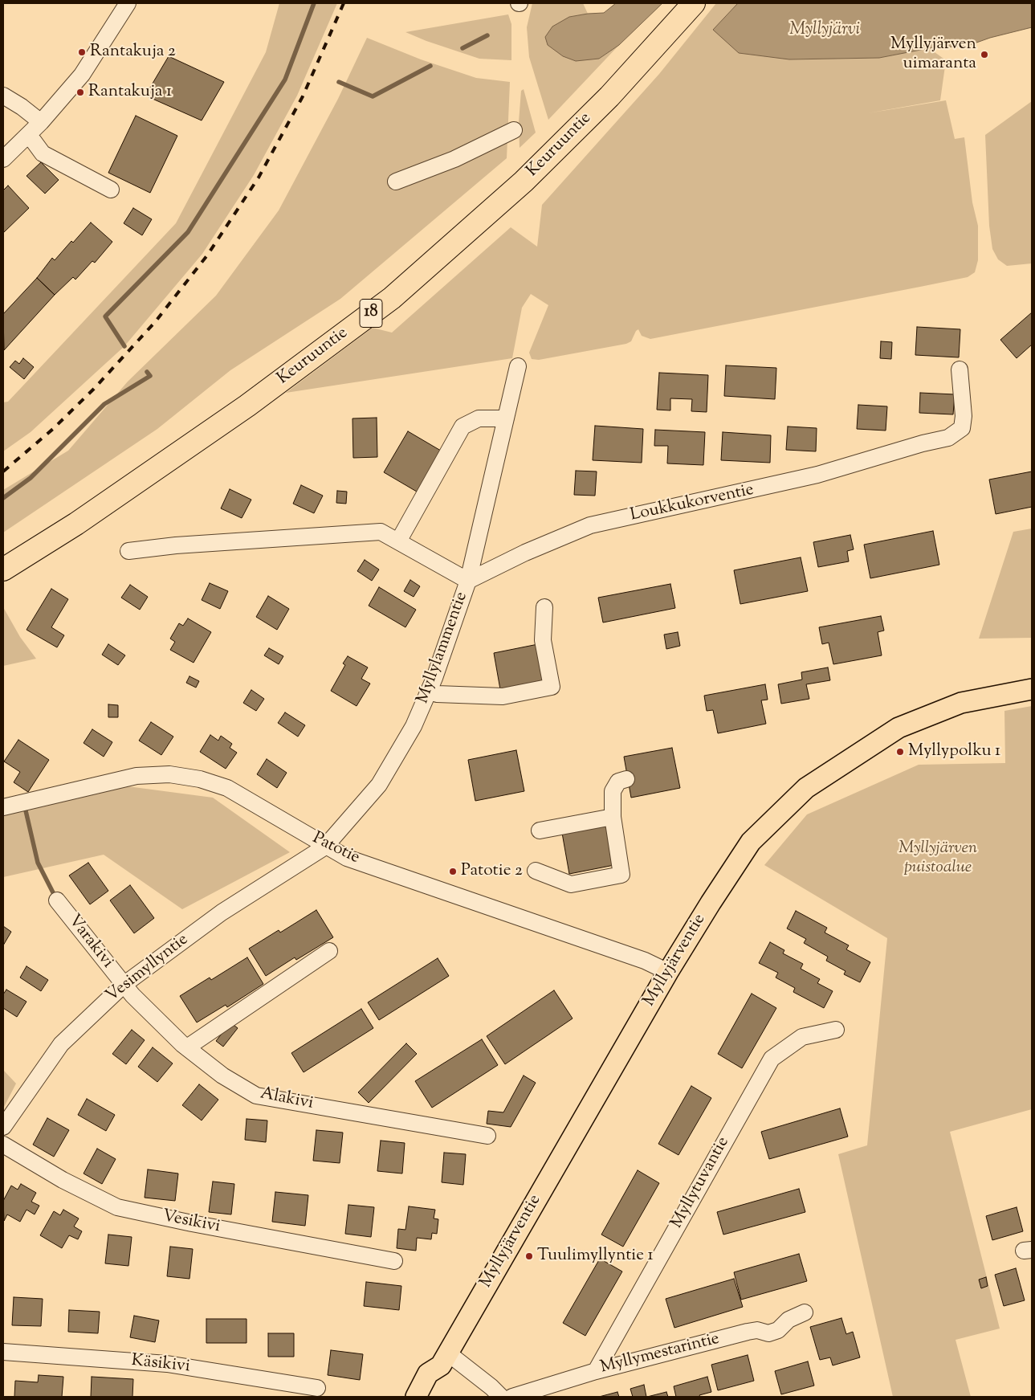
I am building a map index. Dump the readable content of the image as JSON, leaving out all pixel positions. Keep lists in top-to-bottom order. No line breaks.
{"streets":{"highway":["Keuruuntie","18"],"main road":["Myllyjärventie"],"street":["Loukkukorventie","Myllylammentie","Patotie","Varakivi","Vesimyllyntie","Alakivi","Myllytuvantie","Vesikivi","Myllymestarintie","Käsikivi"]},"crossings":[["Loukkukorventie","Myllylammentie"],["Myllylammentie","Patotie"],["Myllylammentie","Vesimyllyntie"],["Patotie","Myllyjärventie"],["Patotie","Vesimyllyntie"],["Varakivi","Vesimyllyntie"],["Varakivi","Alakivi"],["Vesimyllyntie","Alakivi"],["Myllytuvantie","Myllymestarintie"]],"water":["Myllyjärvi"],"parks":["Myllyjärven puistoalue"],"places":["Rantakuja 2","Myllyjärven uimaranta","Rantakuja 1","Myllypolku 1","Patotie 2","Tuulimyllyntie 1"]}
